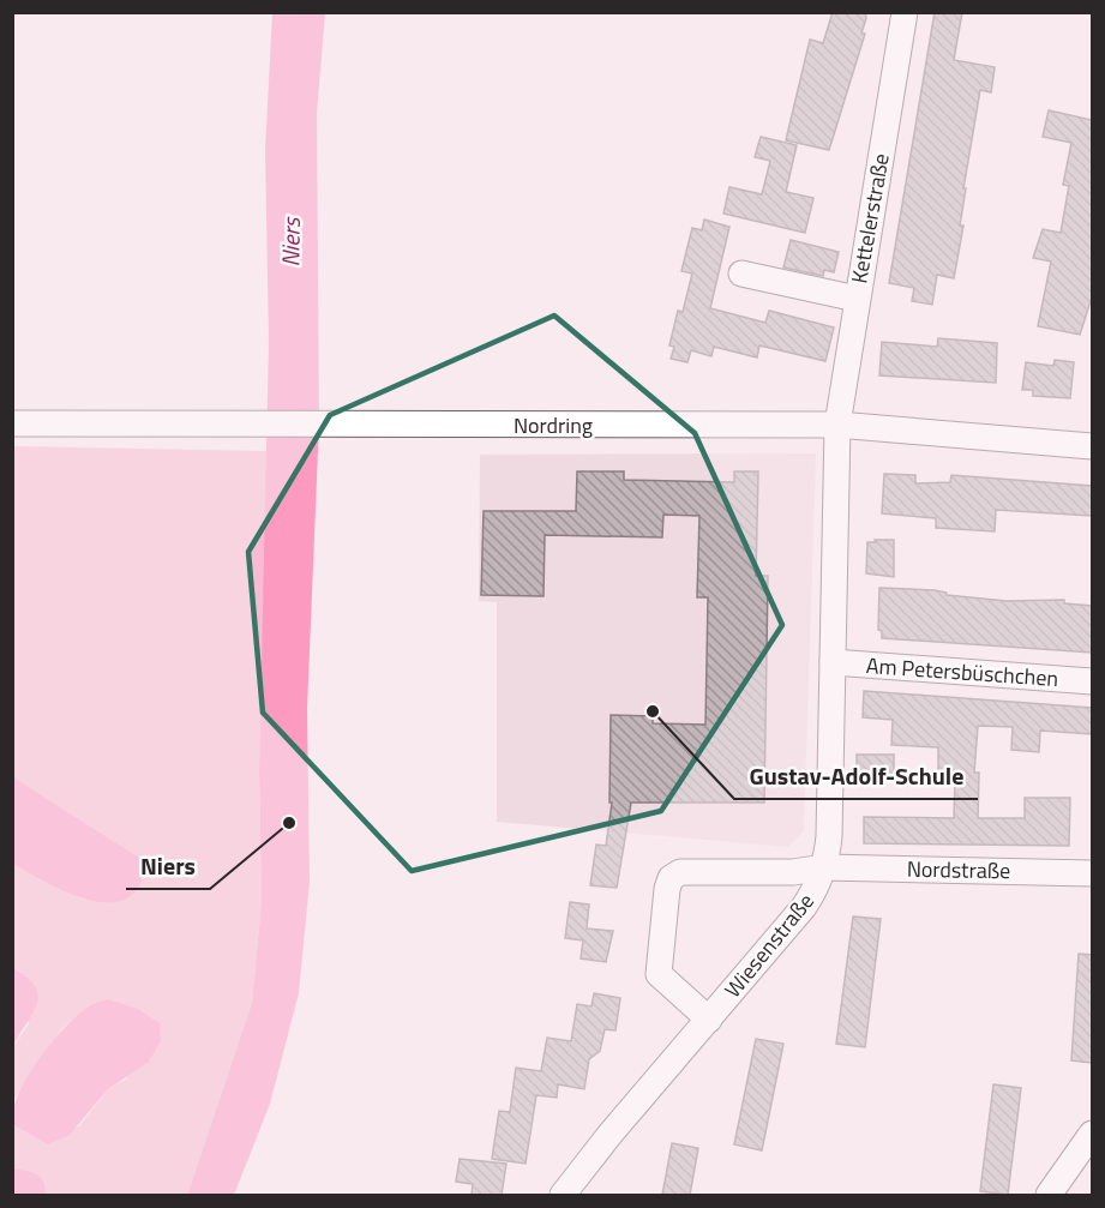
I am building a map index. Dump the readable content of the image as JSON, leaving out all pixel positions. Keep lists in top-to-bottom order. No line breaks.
{"streets":{"street":["Kettelerstraße","Nordring","Am Petersbüschchen","Nordstraße","Wiesenstraße"]},"crossings":[["Kettelerstraße","Nordring"],["Kettelerstraße","Wiesenstraße"],["Nordring","Wiesenstraße"],["Am Petersbüschchen","Wiesenstraße"],["Nordstraße","Wiesenstraße"]],"water":["Niers"],"places":["Gustav-Adolf-Schule","Niers"]}
